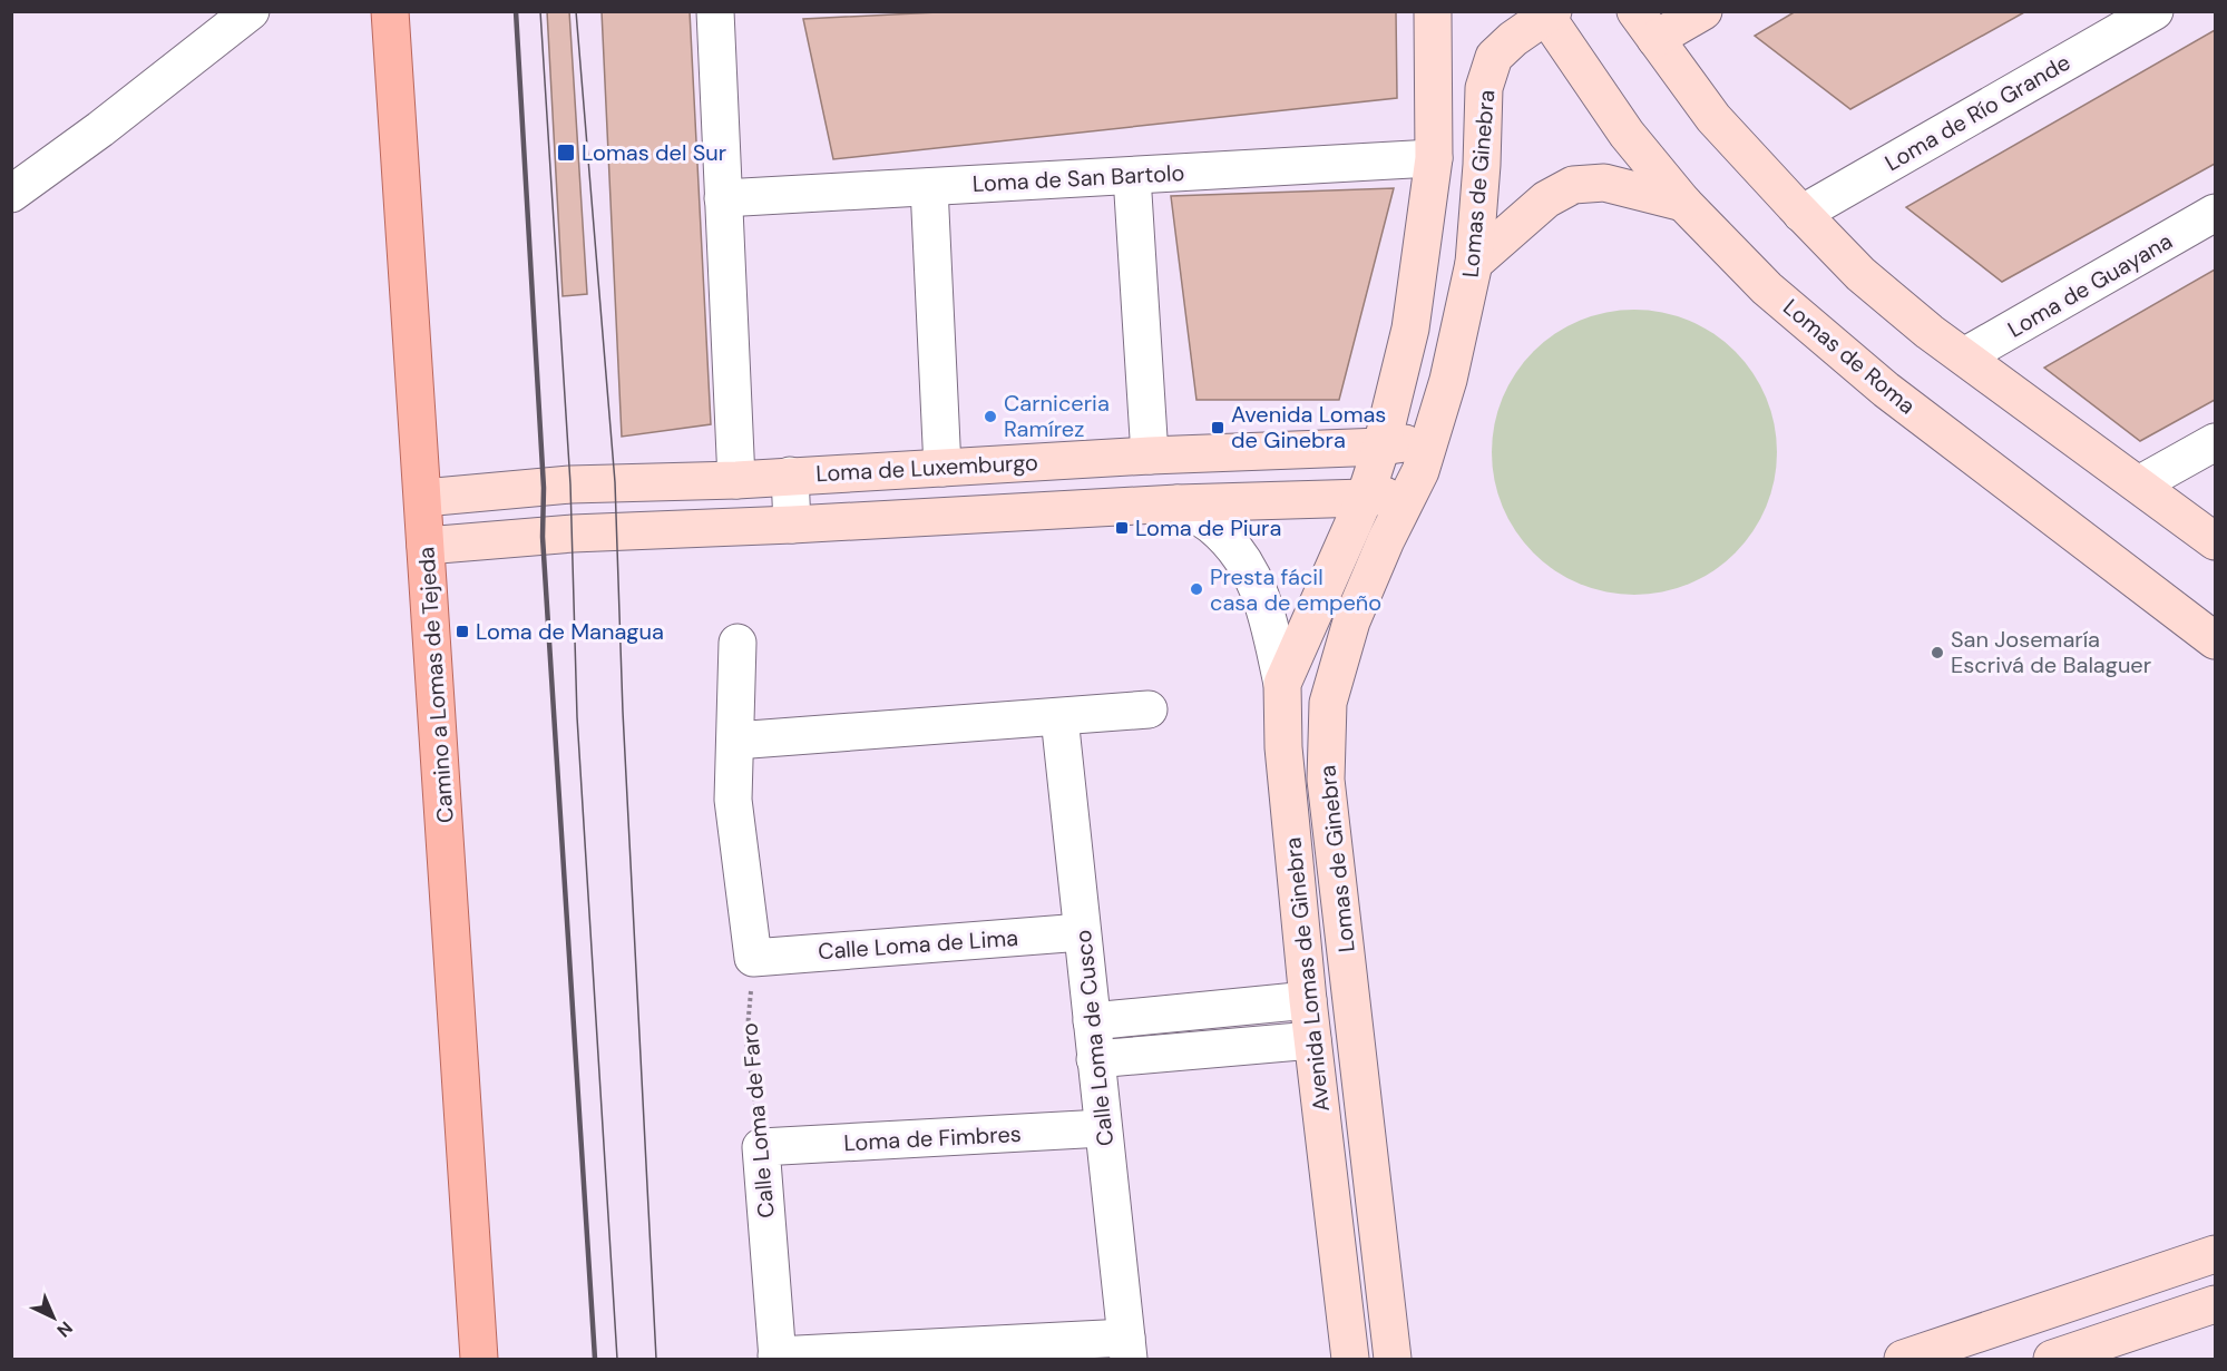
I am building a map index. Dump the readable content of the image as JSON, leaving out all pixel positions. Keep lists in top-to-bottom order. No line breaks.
{"streets":{"main road":["Camino a Lomas de Tejeda"],"street":["Loma de Río Grande","Loma de San Bartolo","Lomas de Ginebra","Loma de Guayana","Lomas de Roma","Loma de Luxemburgo","Calle Loma de Lima","Avenida Lomas de Ginebra","Calle Loma de Cusco","Calle Loma de Faro","Loma de Fimbres"]},"crossings":[["Loma de San Bartolo","Avenida Lomas de Ginebra"],["Lomas de Ginebra","Lomas de Roma"],["Lomas de Ginebra","Loma de Luxemburgo"],["Loma de Luxemburgo","Camino a Lomas de Tejeda"],["Loma de Luxemburgo","Avenida Lomas de Ginebra"],["Calle Loma de Lima","Calle Loma de Cusco"],["Calle Loma de Lima","Calle Loma de Faro"],["Calle Loma de Cusco","Loma de Fimbres"],["Calle Loma de Faro","Loma de Fimbres"]],"places":{"transit":["Lomas del Sur","Avenida Lomas de Ginebra","Loma de Piura","Loma de Managua"],"other":["Carniceria Ramírez","Presta fácil casa de empeño","San Josemaría Escrivá de Balaguer"]},"north":"bottom right"}
